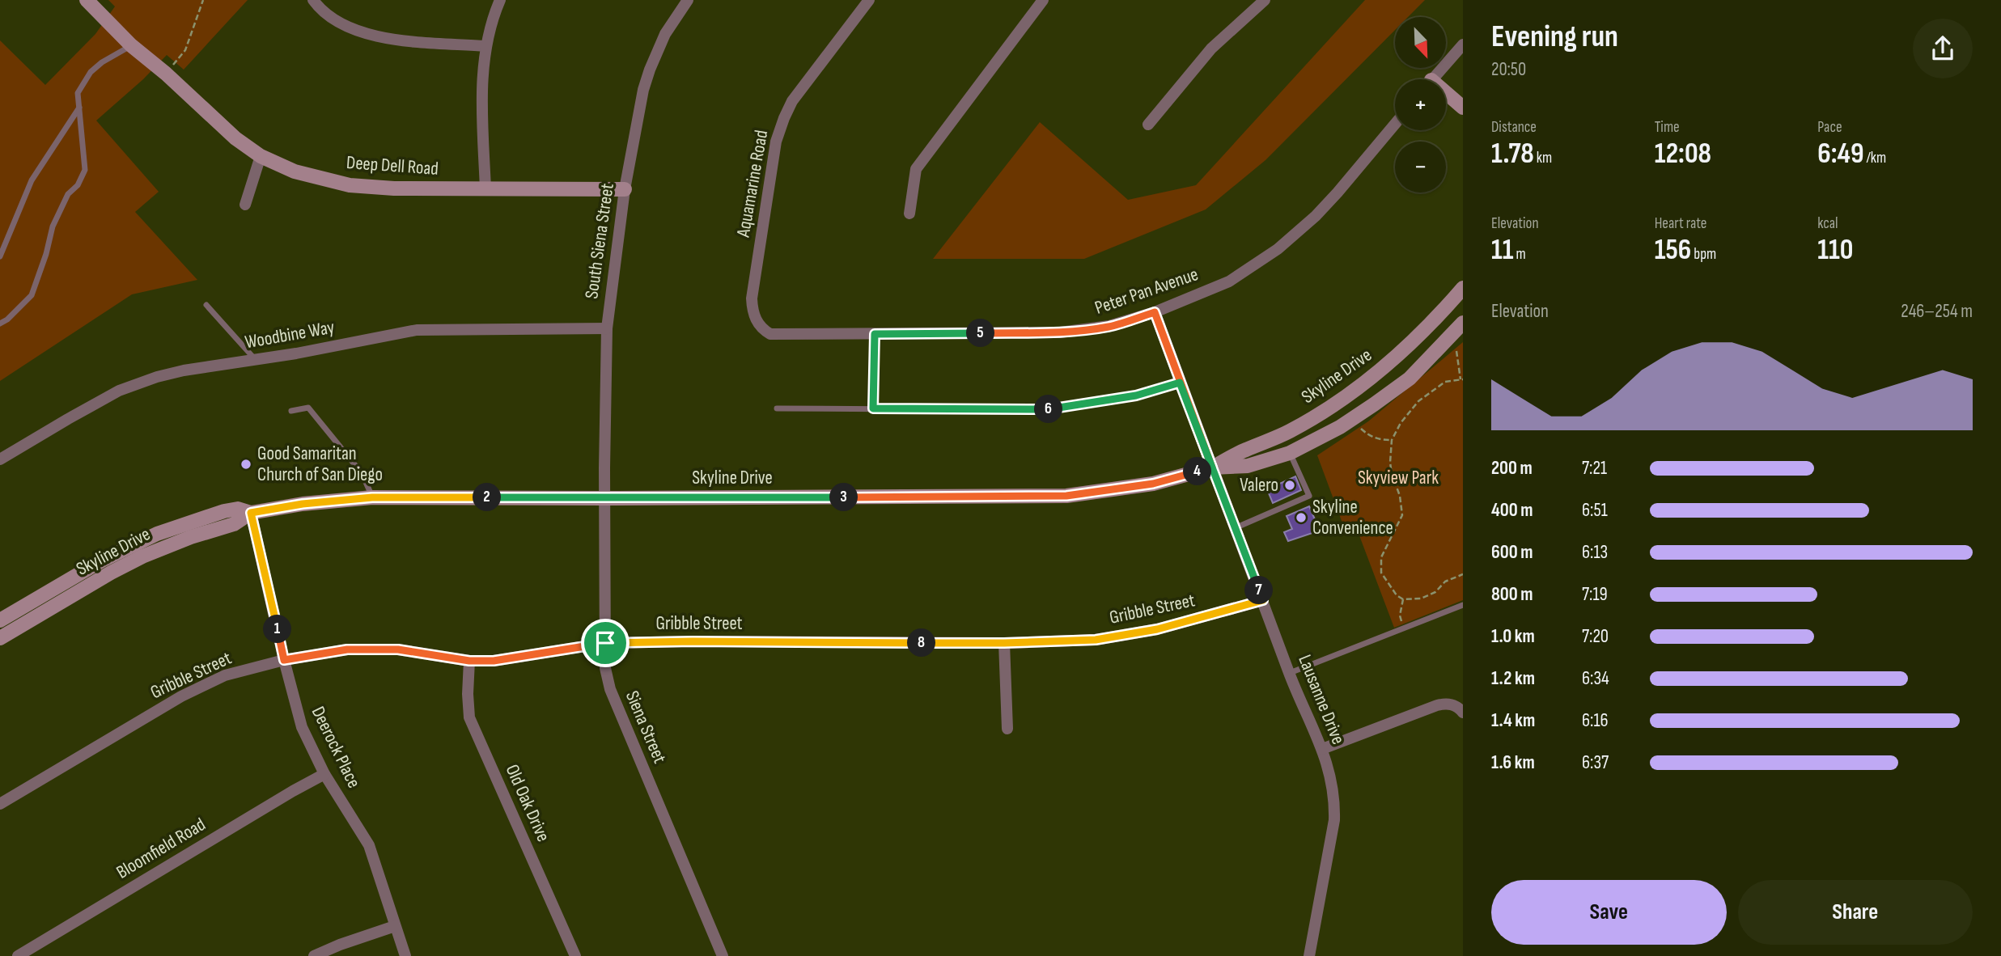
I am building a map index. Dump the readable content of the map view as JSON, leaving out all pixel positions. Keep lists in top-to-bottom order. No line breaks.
{"streets":{"main road":["Deep Dell Road","Skyline Drive"],"street":["Aquamarine Road","South Siena Street","Peter Pan Avenue","Woodbine Way","Gribble Street","Lausanne Drive","Siena Street","Deerock Place","Old Oak Drive","Bloomfield Road"]},"crossings":[["Deep Dell Road","South Siena Street"],["Aquamarine Road","Peter Pan Avenue"],["South Siena Street","Woodbine Way"],["South Siena Street","Skyline Drive"],["South Siena Street","Siena Street"],["Peter Pan Avenue","Lausanne Drive"],["Skyline Drive","Lausanne Drive"],["Skyline Drive","Siena Street"],["Skyline Drive","Deerock Place"],["Gribble Street","Lausanne Drive"],["Gribble Street","Siena Street"],["Gribble Street","Deerock Place"],["Gribble Street","Old Oak Drive"],["Deerock Place","Bloomfield Road"]],"parks":["Skyview Park"],"places":["Good Samaritan Church of San Diego","Valero","Skyline Convenience"],"north":"bottom right","page":{"heading":["Evening run","20:50"],"map_buttons":["+","−"],"stats":[["Distance","1.78 km"],["Time","12:08"],["Pace","6:49 /km"],["Elevation","11 m"],["Heart rate","156 bpm"],["kcal","110"]],"chart":["Elevation","246–254 m"],"pins":["5","6","4","2","3","7","1","8"],"list":[{"name":"200 m","note":"7:21"},{"name":"400 m","note":"6:51"},{"name":"600 m","note":"6:13"},{"name":"800 m","note":"7:19"},{"name":"1.0 km","note":"7:20"},{"name":"1.2 km","note":"6:34"},{"name":"1.4 km","note":"6:16"},{"name":"1.6 km","note":"6:37"}],"buttons":["Save","Share"]}}
